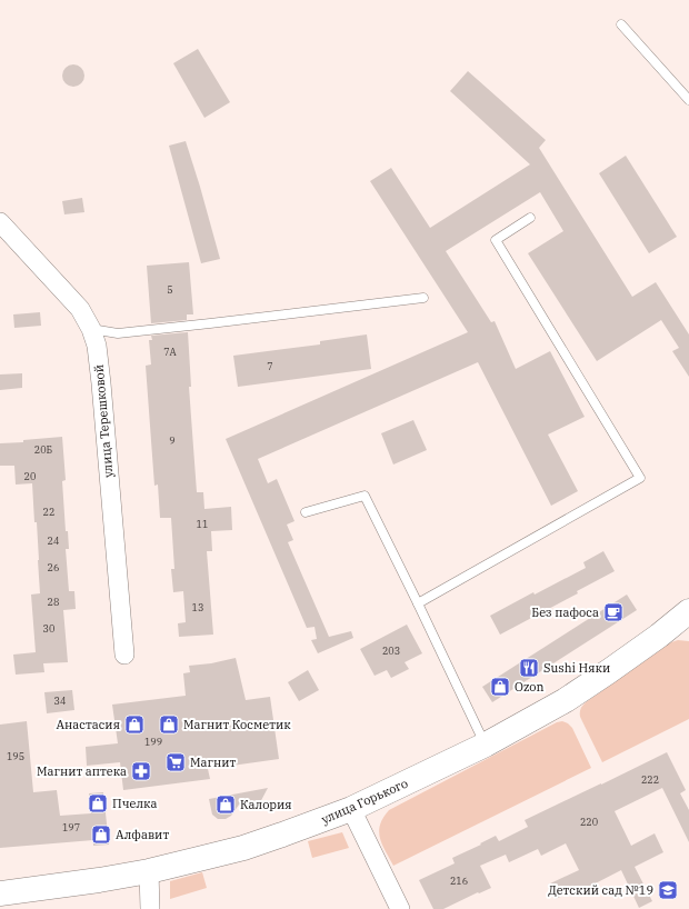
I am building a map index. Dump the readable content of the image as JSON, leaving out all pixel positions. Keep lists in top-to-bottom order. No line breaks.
{"streets":{"main road":["улица Горького"],"street":["улица Терешковой"]},"places":{"cafe":["Без пафоса"],"restaurant":["Sushi Няки"],"shop":["Ozon","Анастасия","Магнит Косметик","Пчелка","Калория","Алфавит"],"supermarket":["Магнит"],"pharmacy":["Магнит аптека"],"school or university":["Детский сад №19"]},"house_numbers":["5","7А","7","9","20Б","20","22","11","24","26","28","13","30","203","34","199","195","222","220","197","216"]}
